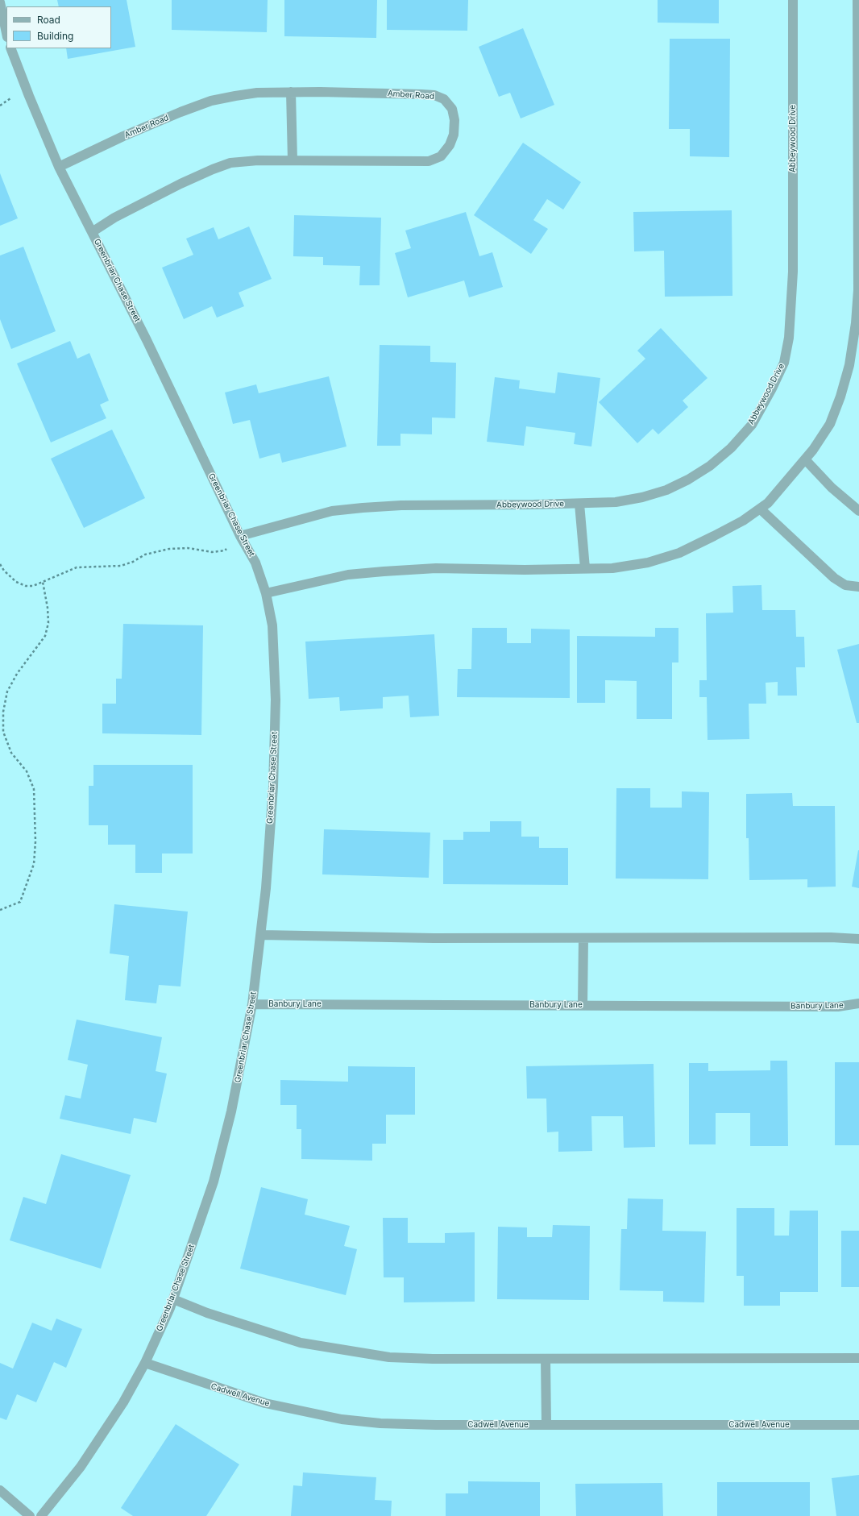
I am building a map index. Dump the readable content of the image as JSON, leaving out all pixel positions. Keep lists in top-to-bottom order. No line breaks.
{"streets":{"street":["Amber Road","Abbeywood Drive","Greenbriar Chase Street","Banbury Lane","Cadwell Avenue"]},"crossings":[["Amber Road","Greenbriar Chase Street"],["Abbeywood Drive","Greenbriar Chase Street"],["Greenbriar Chase Street","Banbury Lane"],["Greenbriar Chase Street","Cadwell Avenue"]],"legend":["Road","Building"]}
